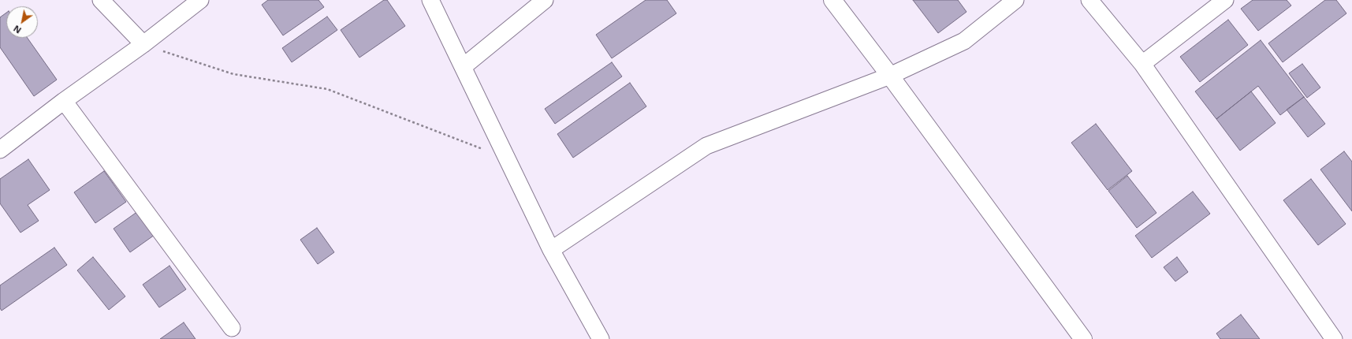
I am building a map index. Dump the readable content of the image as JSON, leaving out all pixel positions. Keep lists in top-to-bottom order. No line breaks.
{"north":"bottom left"}
